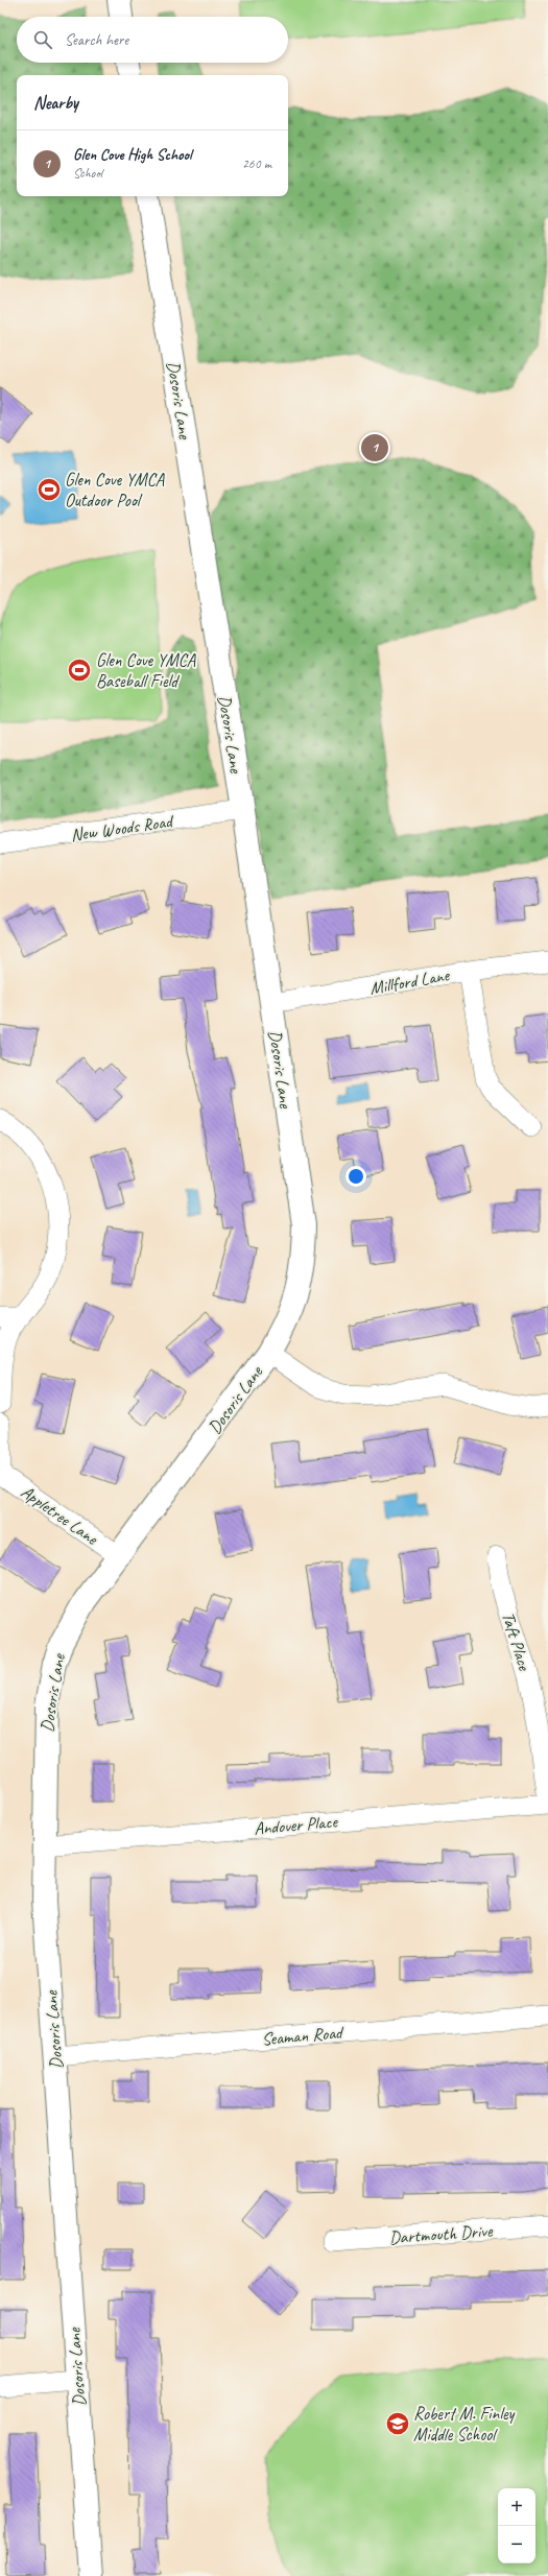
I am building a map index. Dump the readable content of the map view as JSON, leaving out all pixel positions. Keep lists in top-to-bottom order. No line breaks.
{"streets":{"street":["Dosoris Lane","New Woods Road","Millford Lane","Appletree Lane","Taft Place","Andover Place","Seaman Road","Dartmouth Drive"]},"crossings":[["Dosoris Lane","New Woods Road"],["Dosoris Lane","Millford Lane"],["Dosoris Lane","Appletree Lane"],["Dosoris Lane","Andover Place"],["Dosoris Lane","Seaman Road"]],"places":{"sports":["Glen Cove YMCA Outdoor Pool","Glen Cove YMCA Baseball Field"],"school or university":["Robert M. Finley Middle School"]},"page":{"search":"Search here","heading":"Nearby","list":[{"mark":"1","name":"Glen Cove High School","note":"School","value":"260 m"}],"pins":"1","map_buttons":["+","−"]}}
